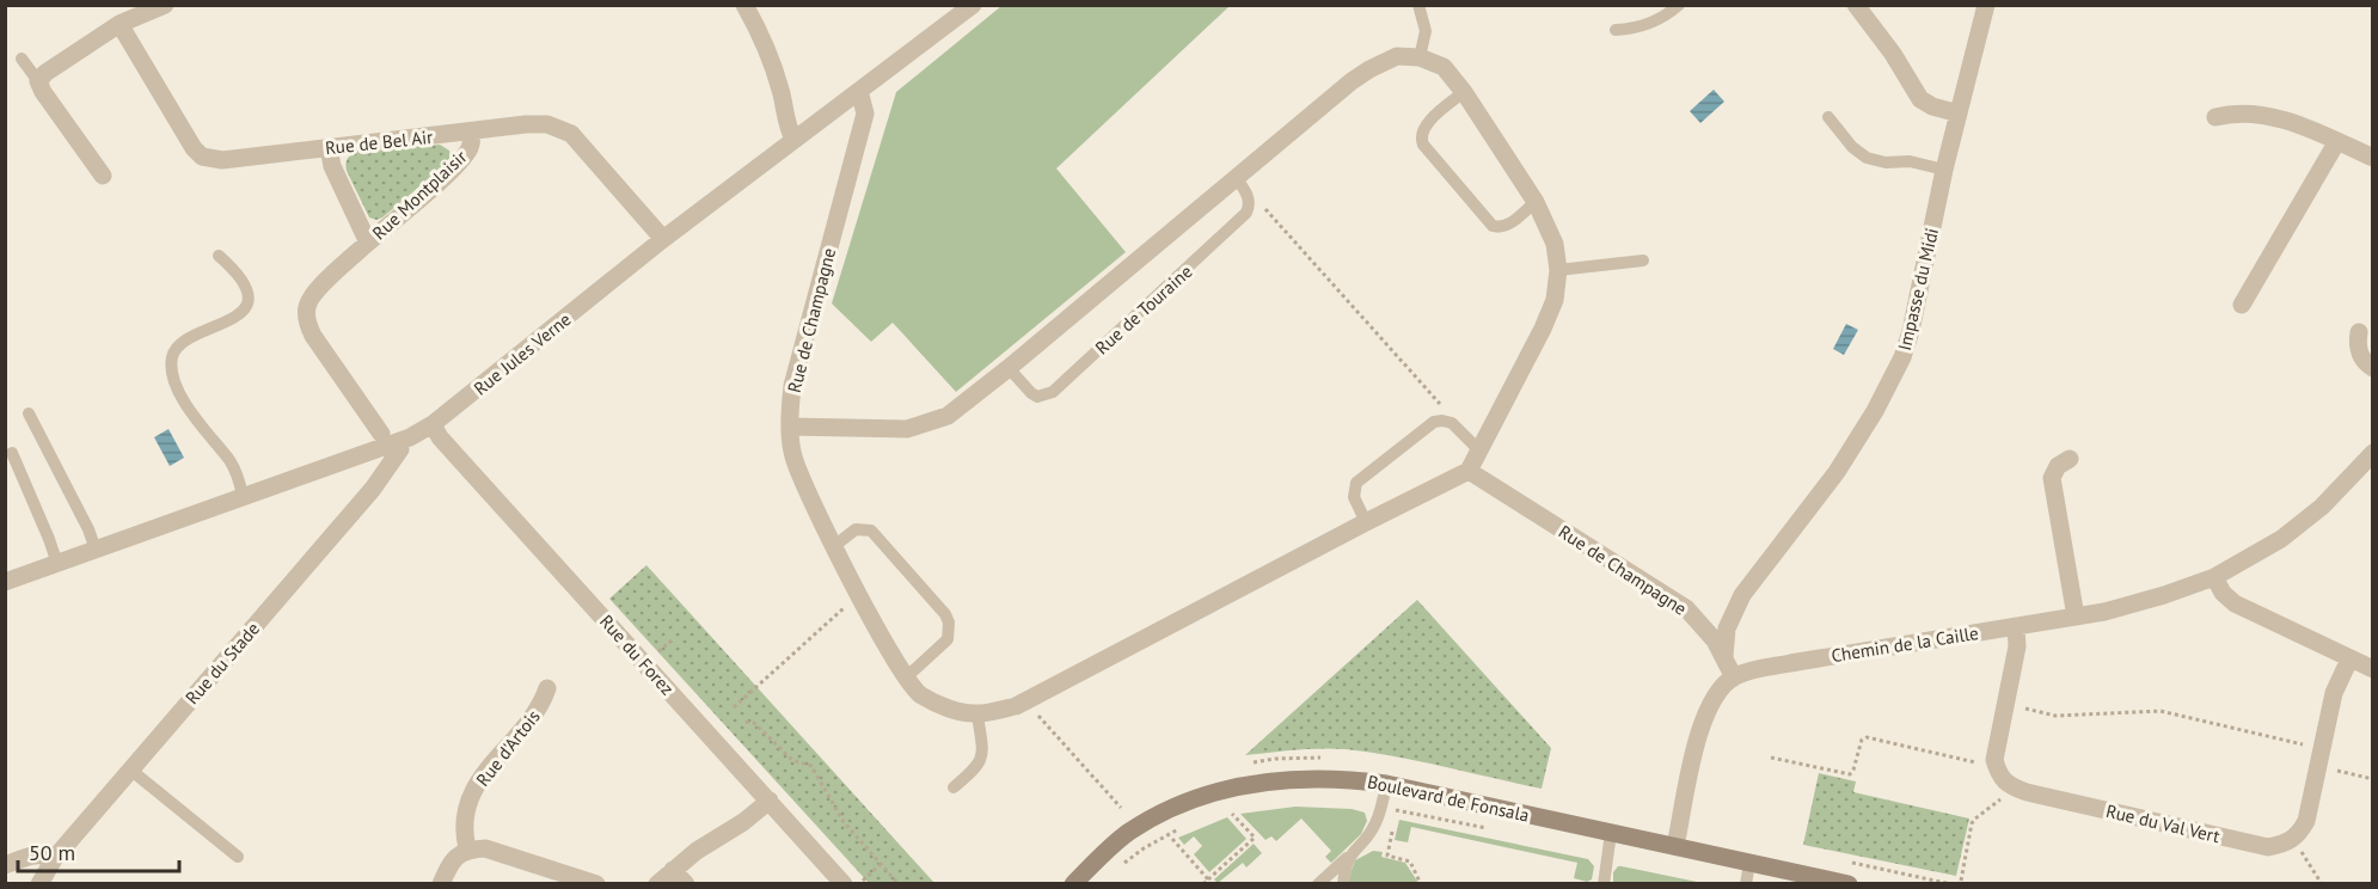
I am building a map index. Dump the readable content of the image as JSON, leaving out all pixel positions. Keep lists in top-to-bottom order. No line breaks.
{"streets":{"street":["Rue de Bel Air","Rue Montplaisir","Impasse du Midi","Rue de Champagne","Rue Jules Verne","Chemin de la Caille","Rue du Forez","Rue du Stade","Rue d'Artois","Boulevard de Fonsala","Rue du Val Vert"],"lane":["Rue de Touraine"]},"crossings":[["Rue de Bel Air","Rue Montplaisir"],["Rue de Bel Air","Rue Jules Verne"],["Impasse du Midi","Rue de Champagne"],["Rue de Champagne","Rue Jules Verne"],["Rue de Champagne","Chemin de la Caille"],["Rue Jules Verne","Rue du Forez"],["Rue Jules Verne","Rue du Stade"]],"scale_bar":"50 m"}
